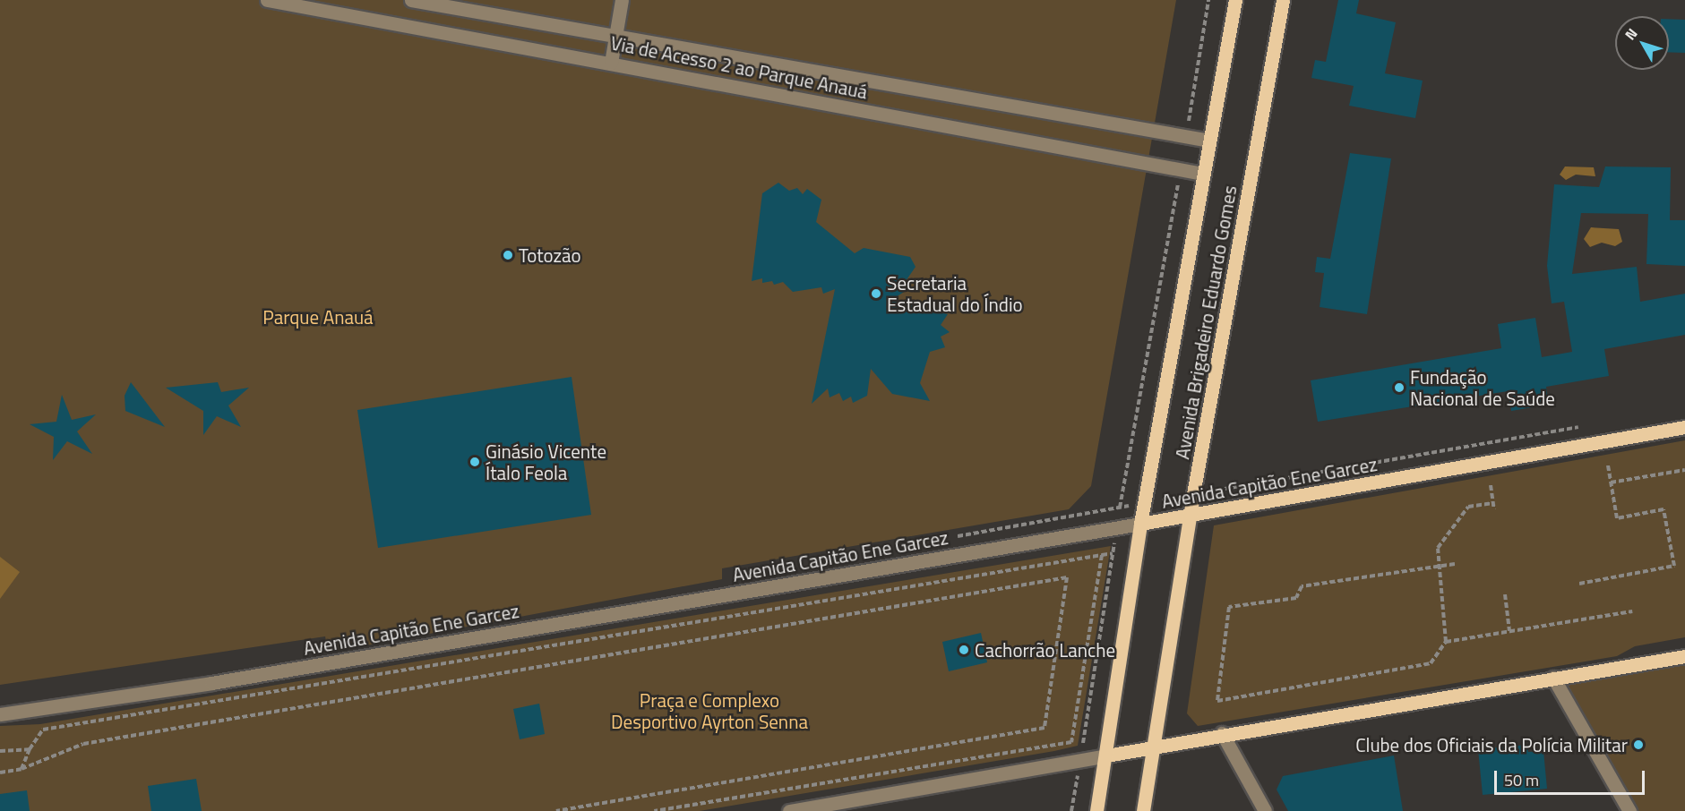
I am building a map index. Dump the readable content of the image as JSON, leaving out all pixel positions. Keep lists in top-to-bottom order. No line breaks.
{"streets":{"main road":["Avenida Brigadeiro Eduardo Gomes","Avenida Capitão Ene Garcez"],"street":["Via de Acesso 2 ao Parque Anauá"]},"crossings":[["Via de Acesso 2 ao Parque Anauá","Avenida Brigadeiro Eduardo Gomes"],["Avenida Brigadeiro Eduardo Gomes","Avenida Capitão Ene Garcez"]],"parks":["Parque Anauá","Praça e Complexo Desportivo Ayrton Senna"],"places":["Totozão","Secretaria Estadual do Índio","Fundação Nacional de Saúde","Ginásio Vicente Ítalo Feola","Cachorrão Lanche","Clube dos Oficiais da Polícia Militar"],"scale_bar":"50 m","north":"top left"}
